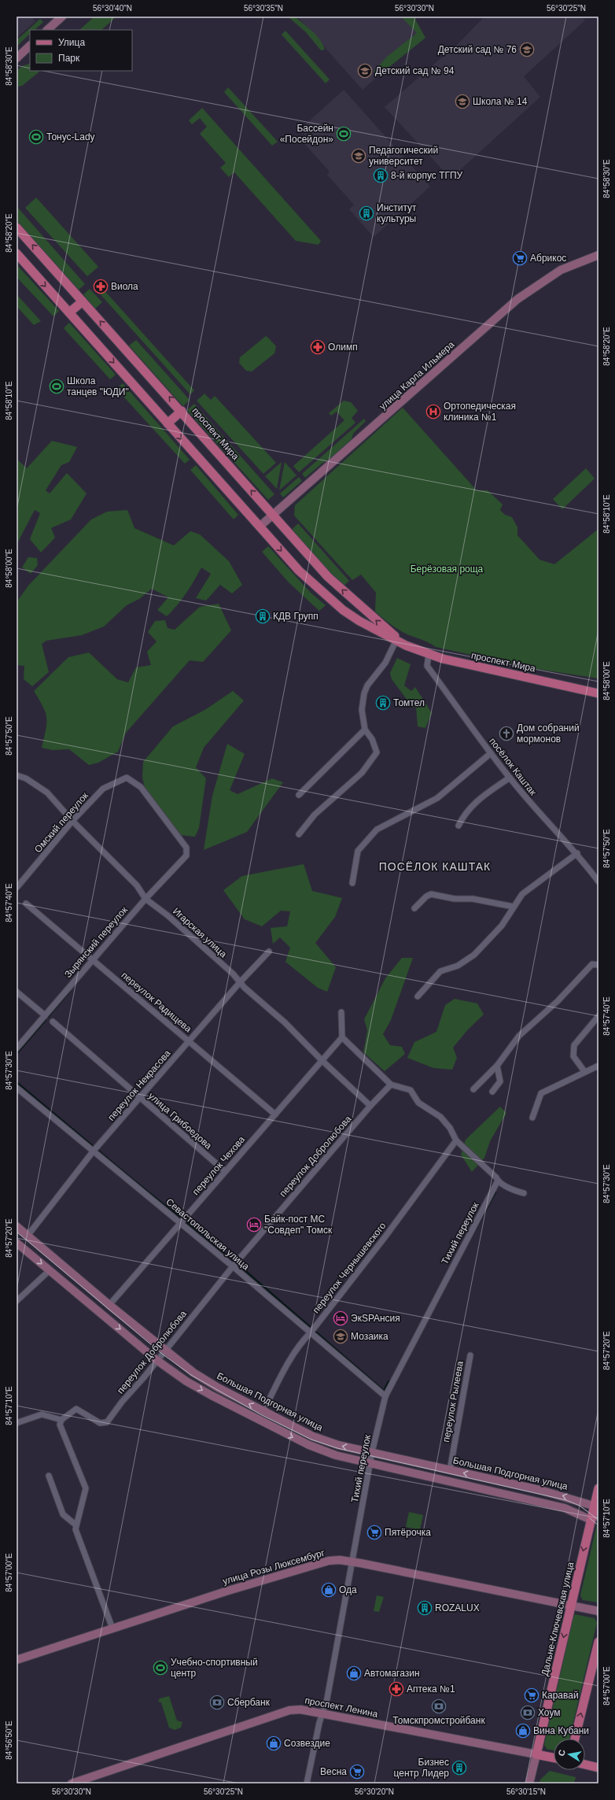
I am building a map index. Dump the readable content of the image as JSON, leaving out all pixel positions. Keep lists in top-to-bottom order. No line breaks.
{"streets":{"main road":["улица Карла Ильмера","проспект Мира","Большая Подгорная улица","улица Розы Люксембург","Дальне-Ключевская улица","проспект Ленина"],"street":["посёлок Каштак","Омский переулок","Игарская улица","Зырянский переулок","переулок Радищева","переулок Некрасова","улица Грибоедова","переулок Добролюбова","переулок Чехова","Тихий переулок","Севастопольская улица","переулок Чернышевского","переулок Рылеева"]},"crossings":[["улица Карла Ильмера","проспект Мира"],["проспект Мира","посёлок Каштак"],["Омский переулок","Игарская улица"],["Омский переулок","Зырянский переулок"],["Игарская улица","Зырянский переулок"],["Игарская улица","переулок Некрасова"],["Игарская улица","переулок Добролюбова"],["Игарская улица","переулок Чехова"],["Зырянский переулок","переулок Радищева"],["переулок Радищева","переулок Некрасова"],["переулок Радищева","переулок Чехова"],["переулок Некрасова","улица Грибоедова"],["переулок Некрасова","Севастопольская улица"],["переулок Некрасова","Большая Подгорная улица"],["улица Грибоедова","переулок Чехова"],["переулок Добролюбова","Севастопольская улица"],["переулок Добролюбова","Большая Подгорная улица"],["переулок Чехова","Севастопольская улица"],["переулок Чехова","Большая Подгорная улица"],["Тихий переулок","Севастопольская улица"],["Тихий переулок","Большая Подгорная улица"],["Тихий переулок","улица Розы Люксембург"],["Тихий переулок","проспект Ленина"],["Севастопольская улица","переулок Чернышевского"],["переулок Чернышевского","Большая Подгорная улица"],["Большая Подгорная улица","переулок Рылеева"],["Большая Подгорная улица","Дальне-Ключевская улица"],["улица Розы Люксембург","Дальне-Ключевская улица"],["Дальне-Ключевская улица","проспект Ленина"]],"districts":["ПОСЁЛОК КАШТАК"],"parks":["Берёзовая роща"],"places":{"school or university":["Детский сад № 76","Детский сад № 94","Школа № 14","Педагогический университет","Мозаика"],"sports":["Бассейн «Посейдон»","Тонус-Lady","Школа танцев \"ЮДИ\"","Учебно-спортивный центр"],"building":["8-й корпус ТГПУ","Институт культуры","КДВ Групп","Томтел","ROZALUX","Бизнес центр Лидер"],"supermarket":["Абрикос","Пятёрочка","Каравай","Весна"],"pharmacy":["Виола","Олимп","Аптека №1"],"hospital":["Ортопедическая клиника №1"],"church":["Дом собраний мормонов"],"hotel":["Байк-пост MC \"Совдеп\" Томск","ЭкSPAнсия"],"shop":["Ода","Автомагазин","Вина Кубани","Созвездие"],"bank":["Сбербанк","Томскпромстройбанк","Хоум"]},"legend":["Улица","Парк"],"north":"left","coordinates":["56°30'40\"N","56°30'35\"N","56°30'30\"N","56°30'25\"N","84°58'30\"E","84°58'20\"E","84°58'10\"E","84°58'00\"E","84°57'50\"E","84°57'40\"E","84°57'30\"E","84°57'20\"E","84°57'10\"E","84°57'00\"E","84°56'50\"E","56°30'20\"N","56°30'15\"N"]}
